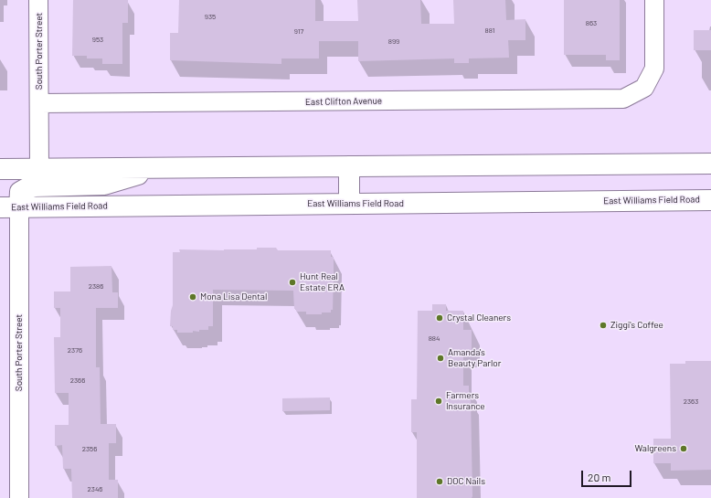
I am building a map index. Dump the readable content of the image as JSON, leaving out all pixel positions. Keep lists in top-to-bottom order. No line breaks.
{"streets":{"main road":["East Williams Field Road"],"street":["South Porter Street","East Clifton Avenue"]},"crossings":[["South Porter Street","East Clifton Avenue"],["South Porter Street","East Williams Field Road"]],"places":["Hunt Real Estate ERA","Mona Lisa Dental","Crystal Cleaners","Ziggi's Coffee","Amanda's Beauty Parlor","Farmers Insurance","Walgreens","DOC Nails"],"house_numbers":["935","863","881","917","953","899","2386","884","2376","2366","2363","2356","2346"],"scale_bar":"20 m"}
